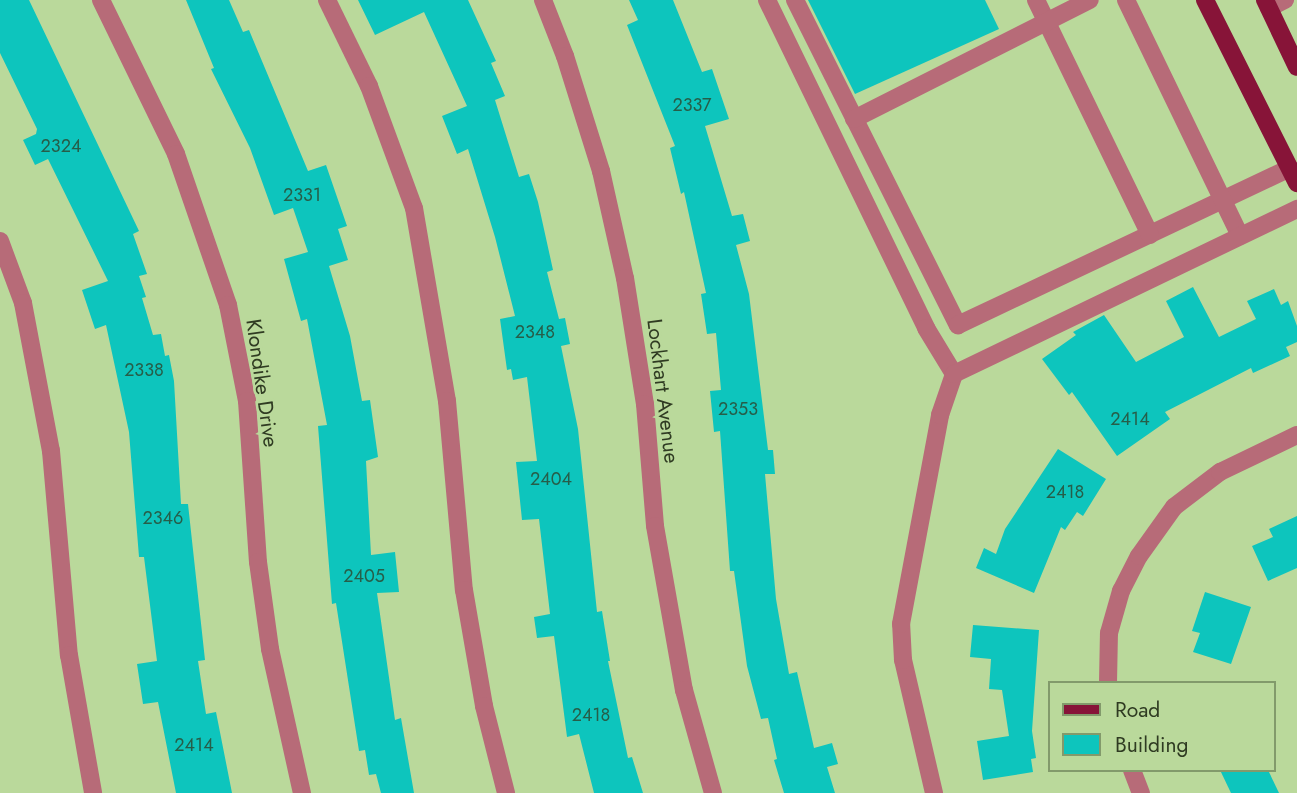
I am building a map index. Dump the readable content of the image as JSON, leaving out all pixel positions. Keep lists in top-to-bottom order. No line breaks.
{"streets":{"street":["Klondike Drive","Lockhart Avenue"]},"house_numbers":["2337","2324","2331","2348","2338","2353","2414","2404","2418","2346","2405","2418","2414"],"legend":["Road","Building"]}
